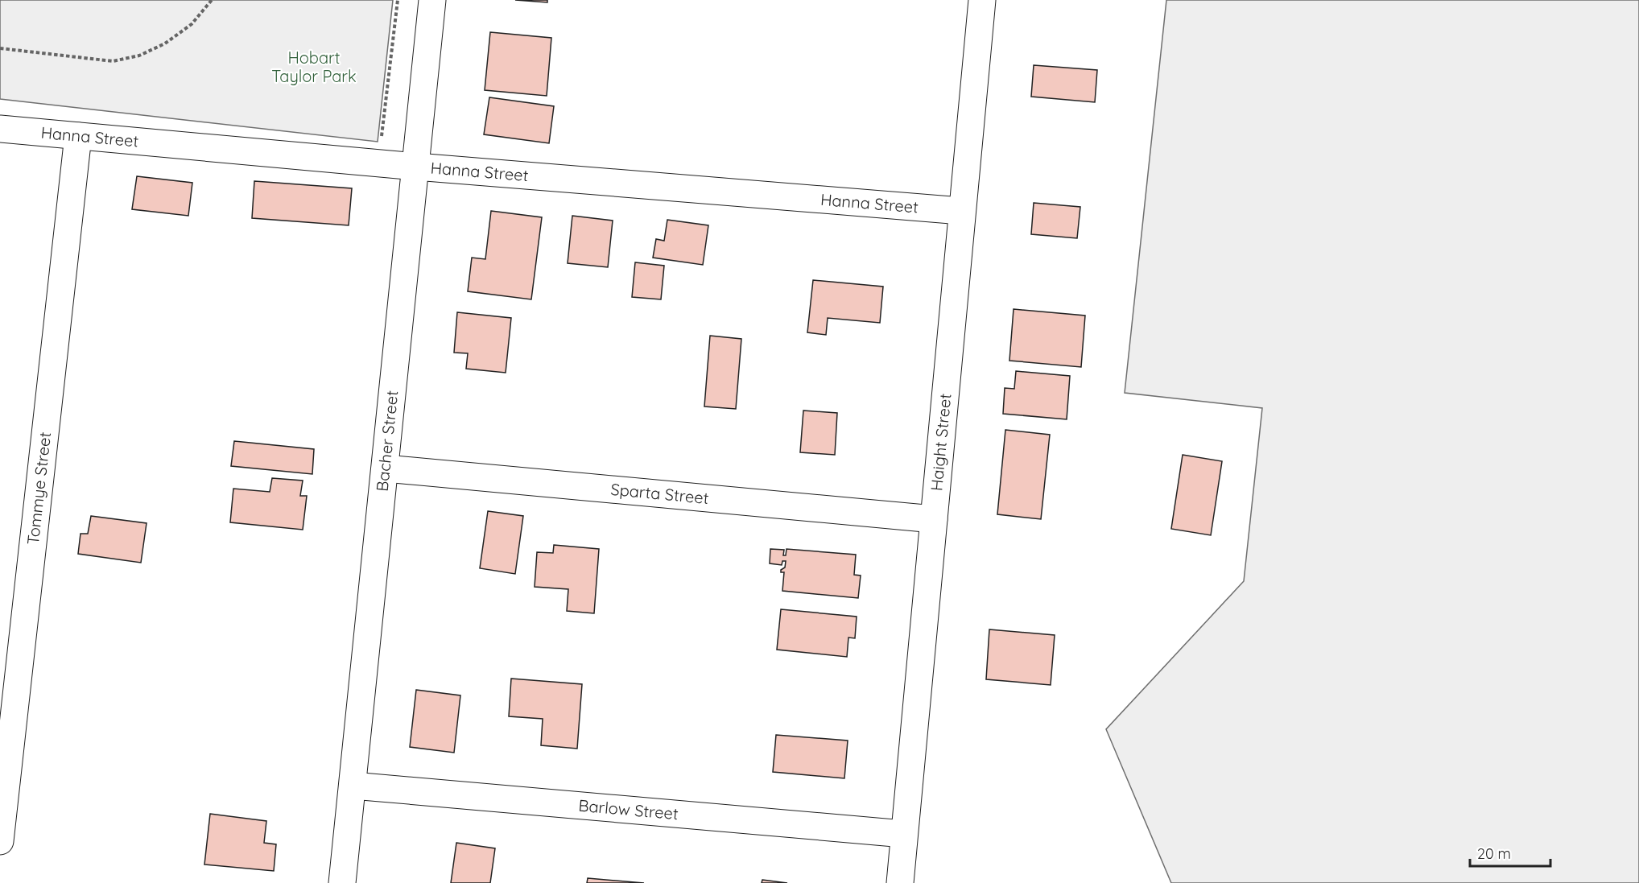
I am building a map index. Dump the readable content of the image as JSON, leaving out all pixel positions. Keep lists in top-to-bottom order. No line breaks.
{"streets":{"street":["Hanna Street","Bacher Street","Haight Street","Tommye Street","Sparta Street","Barlow Street"]},"crossings":[["Hanna Street","Bacher Street"],["Hanna Street","Haight Street"],["Hanna Street","Tommye Street"],["Bacher Street","Sparta Street"],["Bacher Street","Barlow Street"],["Haight Street","Sparta Street"],["Haight Street","Barlow Street"]],"parks":["Hobart Taylor Park"],"scale_bar":"20 m"}
